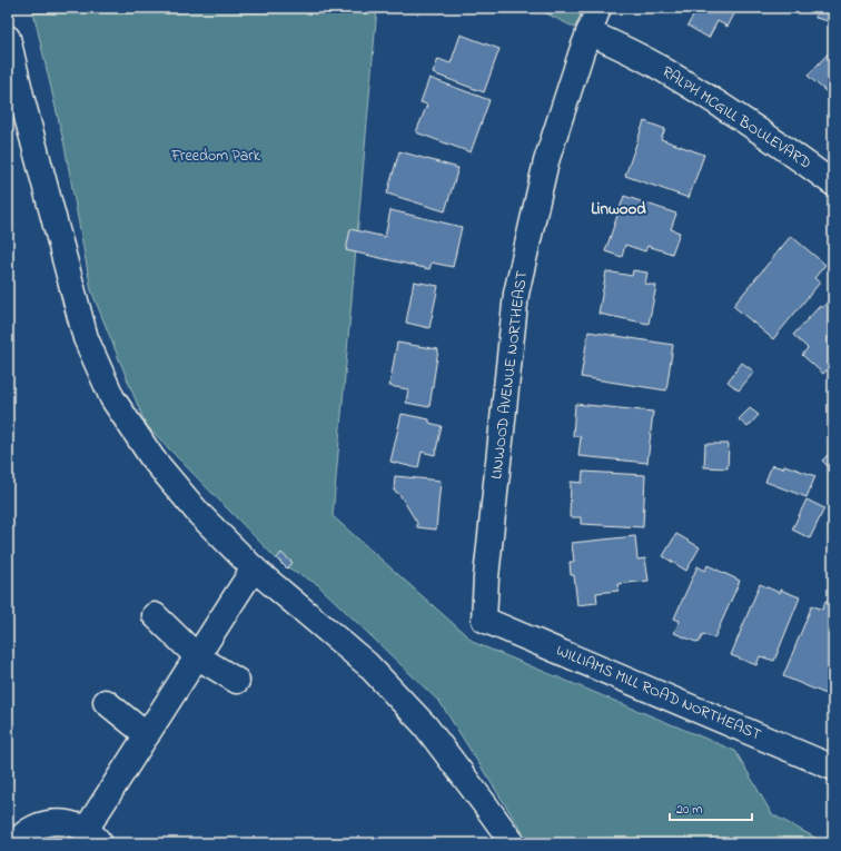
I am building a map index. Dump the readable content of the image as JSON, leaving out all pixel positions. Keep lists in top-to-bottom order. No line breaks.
{"streets":{"main road":["RALPH MCGILL BOULEVARD","LINWOOD AVENUE NORTHEAST","WILLIAMS MILL ROAD NORTHEAST"]},"crossings":[["RALPH MCGILL BOULEVARD","LINWOOD AVENUE NORTHEAST"],["LINWOOD AVENUE NORTHEAST","WILLIAMS MILL ROAD NORTHEAST"]],"districts":["Linwood"],"parks":["Freedom Park"],"scale_bar":"20 m"}
